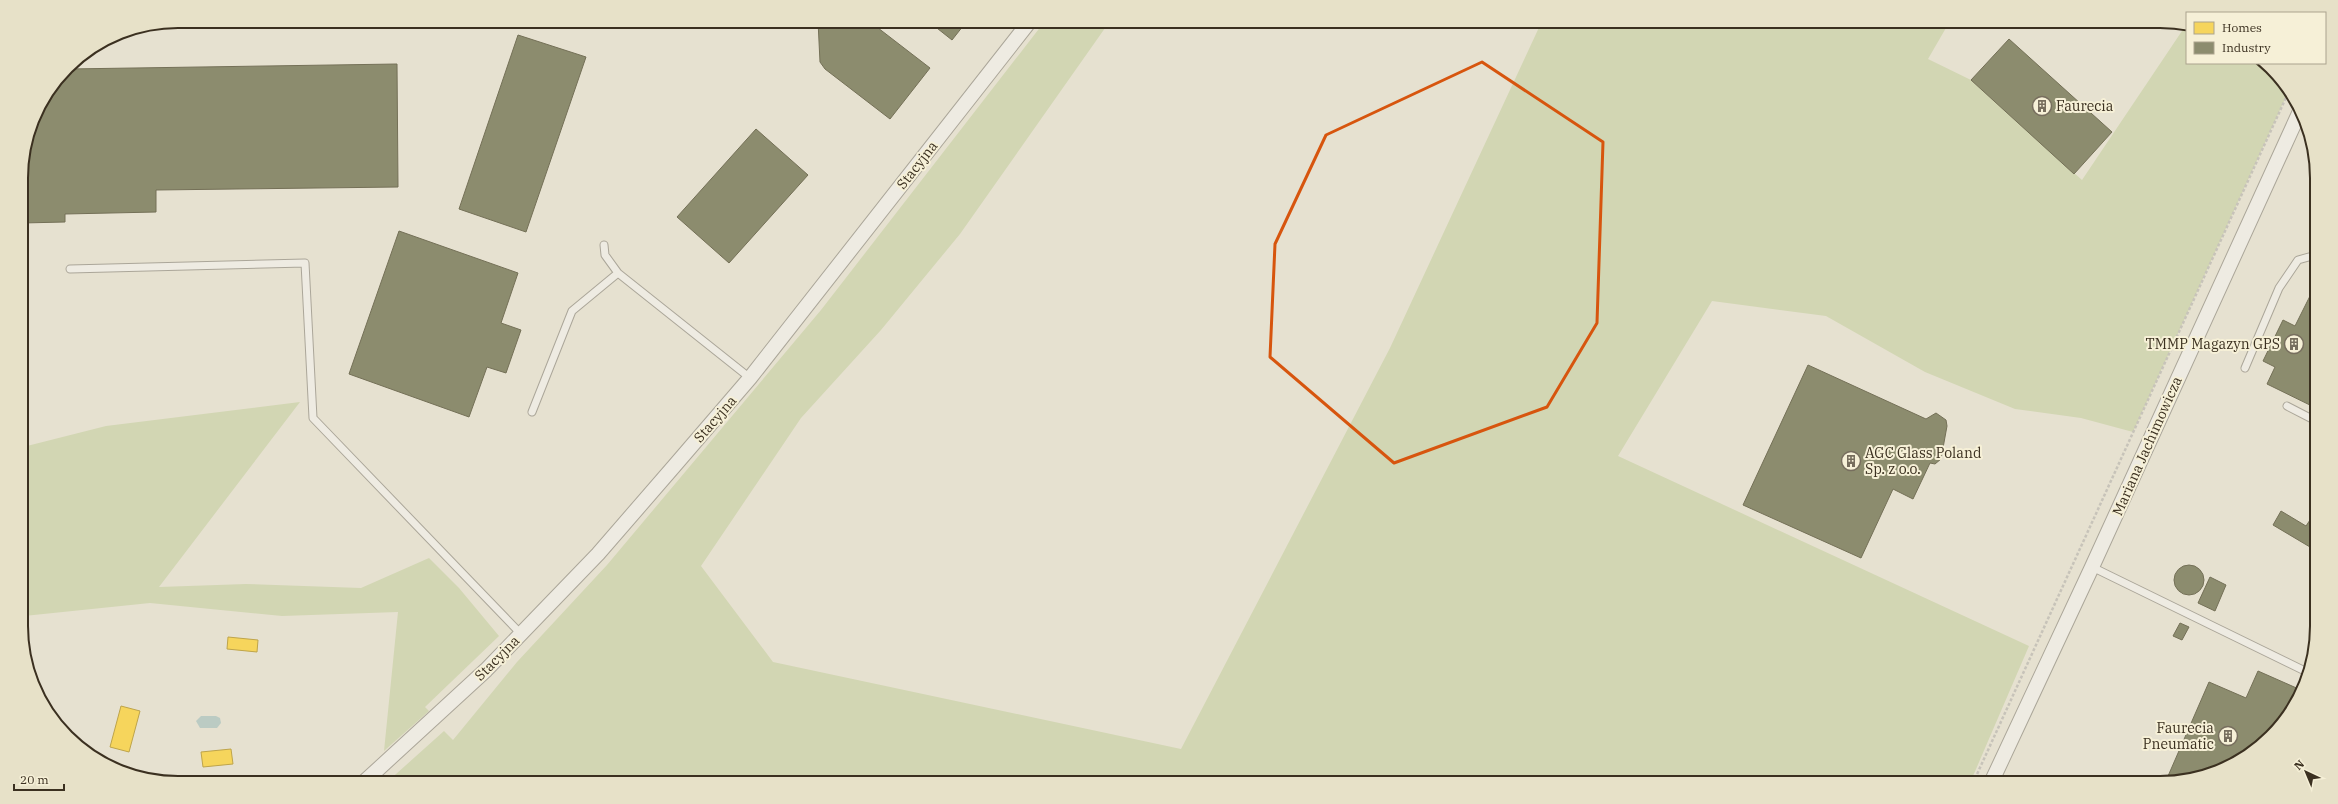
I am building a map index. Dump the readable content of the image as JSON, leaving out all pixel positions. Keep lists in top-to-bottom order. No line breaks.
{"streets":{"street":["Stacyjna","Mariana Jachimowicza"]},"places":{"building":["Faurecia","TMMP Magazyn GPS","AGC Glass Poland Sp. z o.o.","Faurecia Pneumatic"]},"legend":["Homes","Industry"],"scale_bar":"20 m","north":"top left"}
